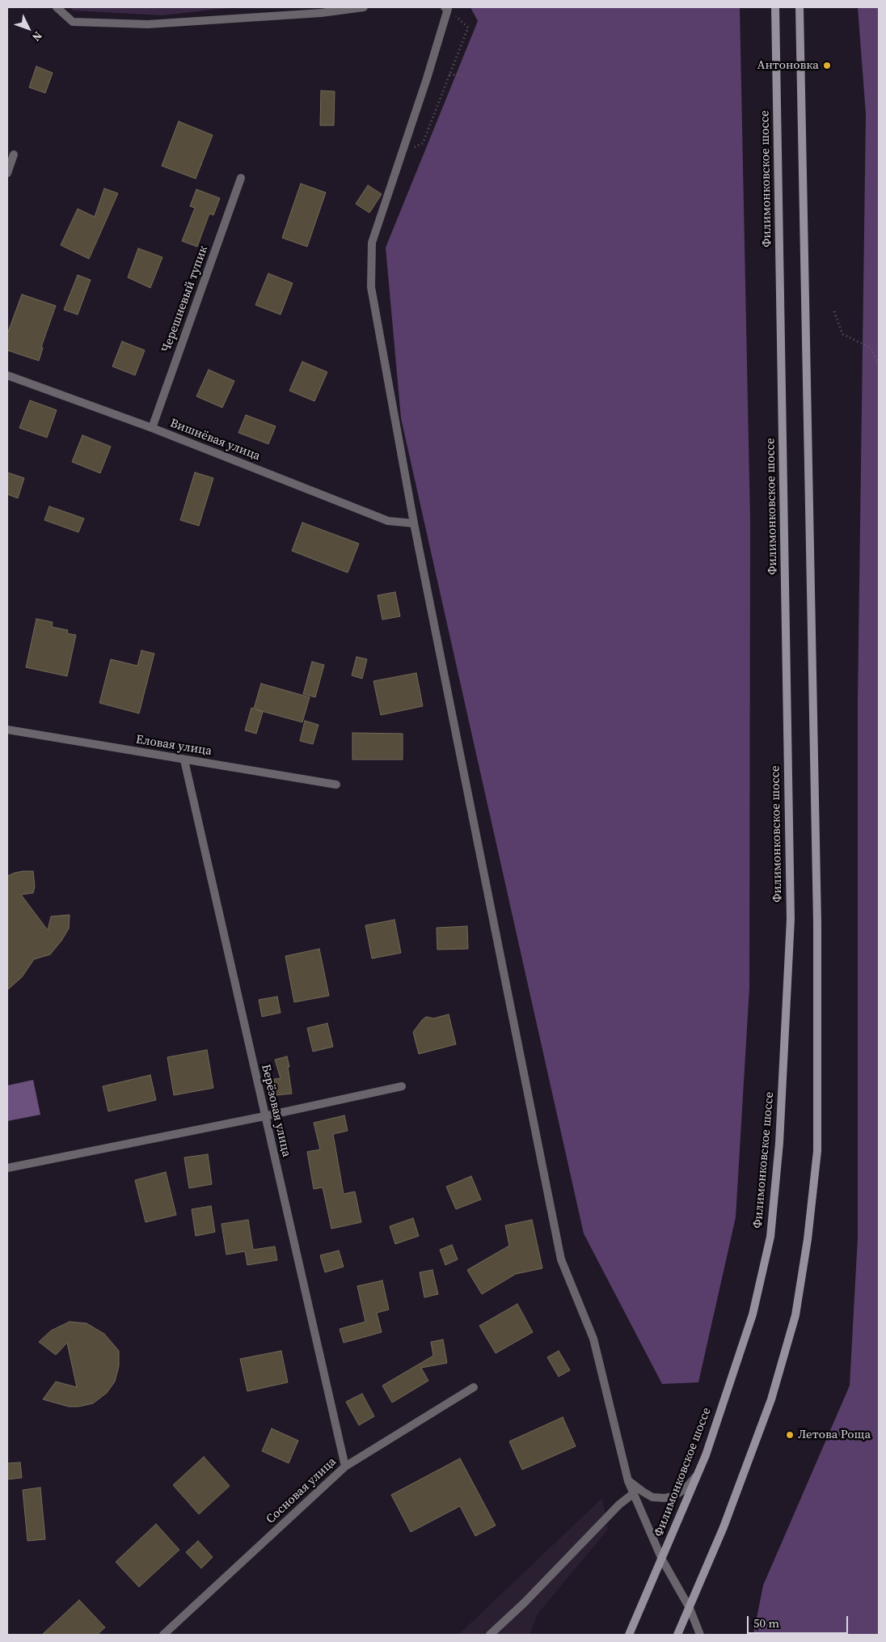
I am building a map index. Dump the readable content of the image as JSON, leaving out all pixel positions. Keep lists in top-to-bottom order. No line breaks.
{"streets":{"main road":["Филимонковское шоссе"],"street":["Черешневый тупик","Вишнёвая улица","Еловая улица","Берёзовая улица","Сосновая улица"]},"crossings":[["Черешневый тупик","Вишнёвая улица"],["Еловая улица","Берёзовая улица"],["Берёзовая улица","Сосновая улица"]],"places":["Антоновка","Летова Роща"],"scale_bar":"50 m","north":"bottom right"}
